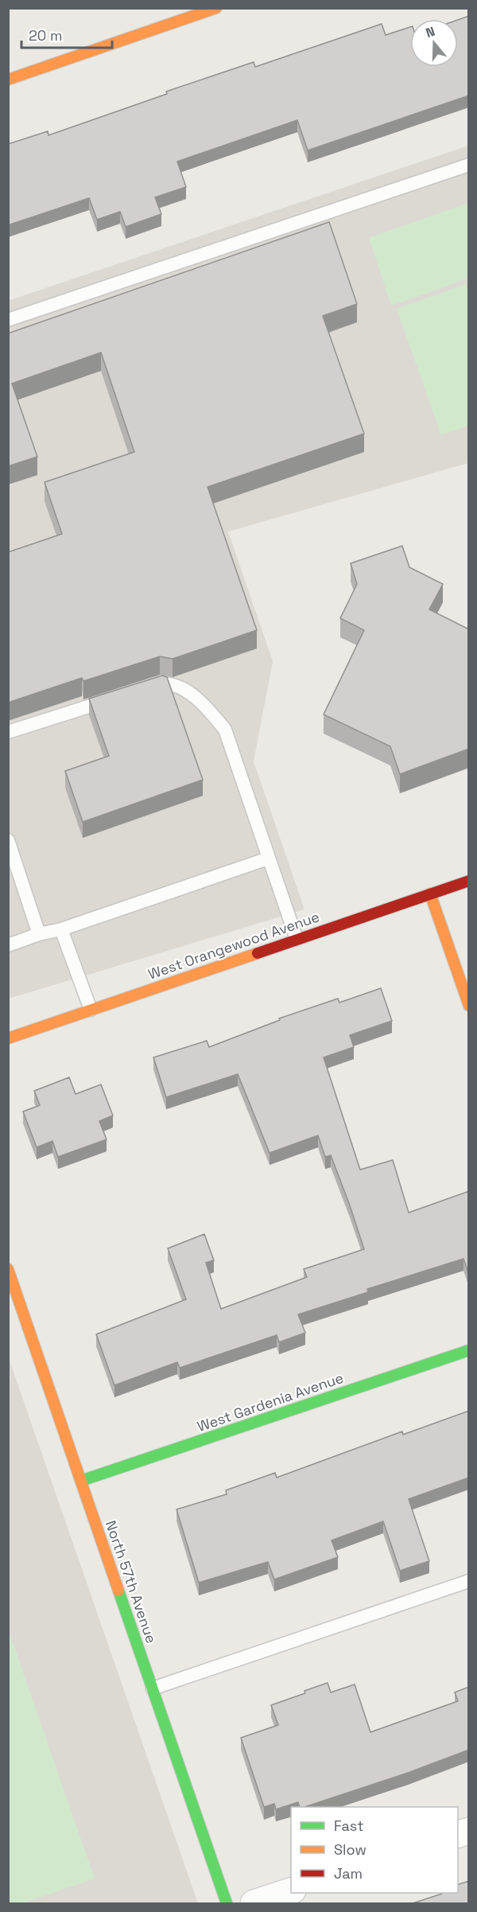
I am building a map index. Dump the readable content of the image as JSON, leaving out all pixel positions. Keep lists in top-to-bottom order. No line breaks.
{"streets":{"street":["West Orangewood Avenue","West Gardenia Avenue","North 57th Avenue"]},"crossings":[["West Gardenia Avenue","North 57th Avenue"]],"legend":["Fast","Slow","Jam"],"scale_bar":"20 m","north":"top"}
